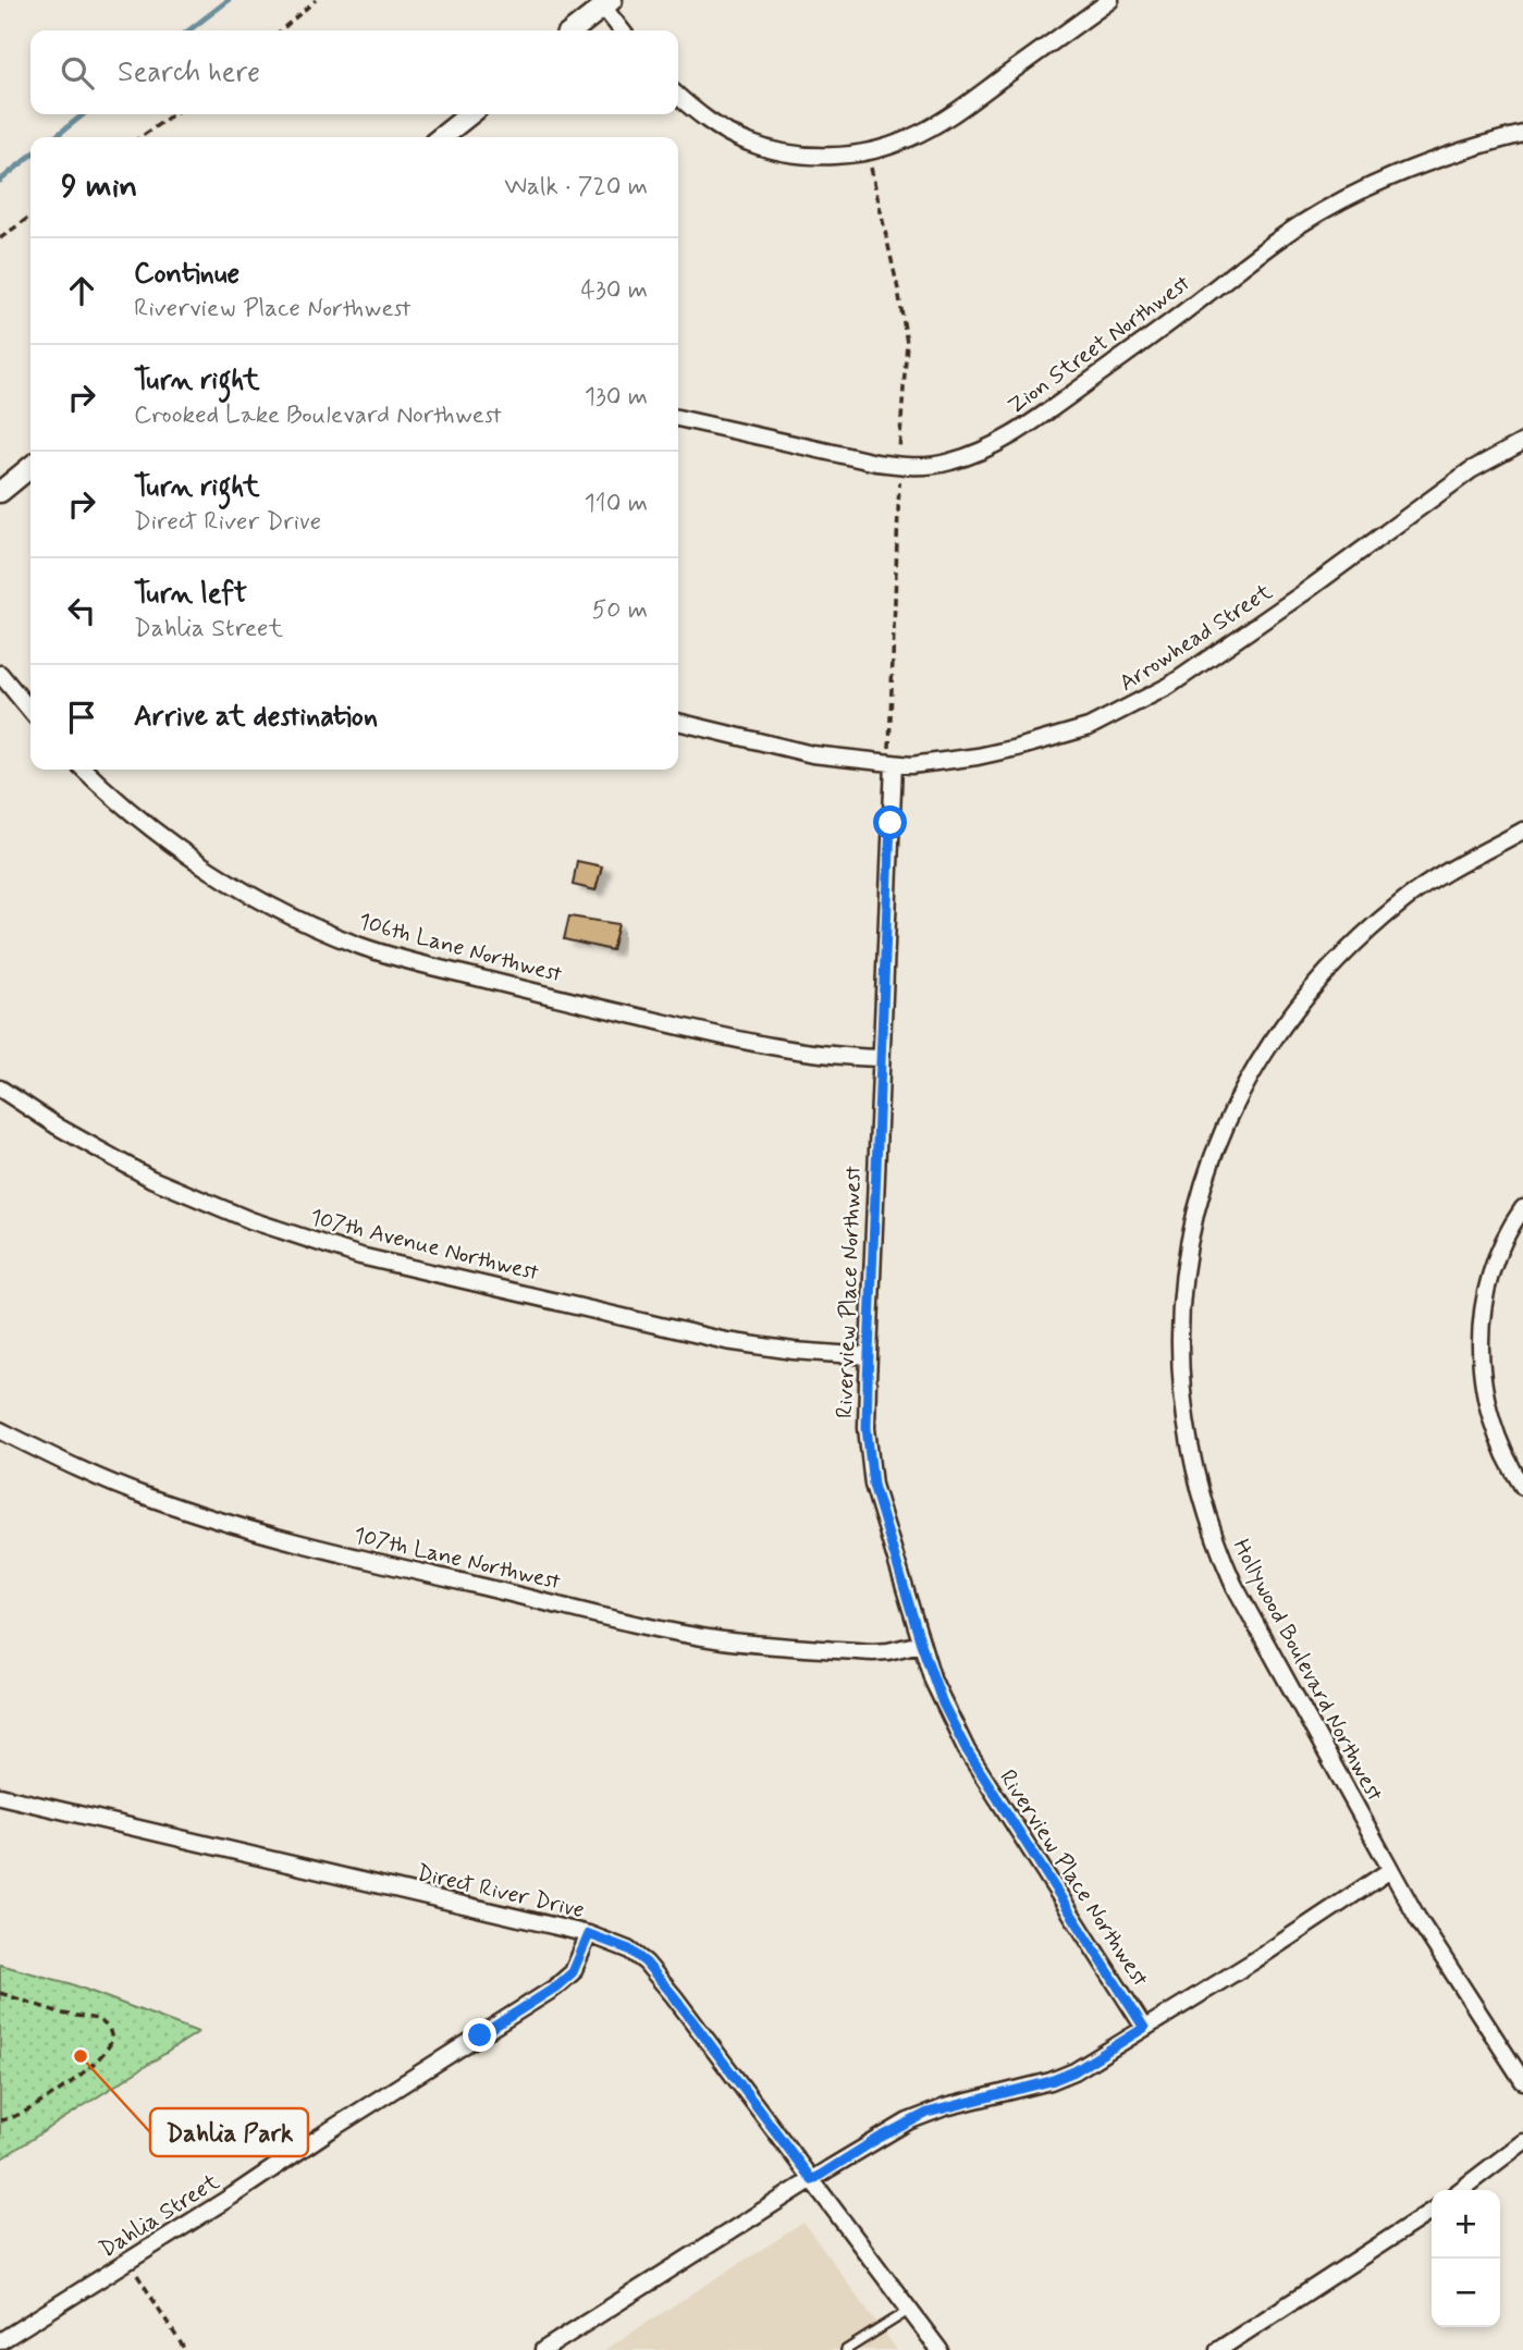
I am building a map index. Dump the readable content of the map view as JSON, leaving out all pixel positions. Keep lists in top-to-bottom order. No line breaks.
{"streets":{"street":["Zion Street Northwest","Arrowhead Street","106th Lane Northwest","107th Avenue Northwest","Riverview Place Northwest","107th Lane Northwest","Hollywood Boulevard Northwest","Direct River Drive","Dahlia Street"]},"crossings":[["Arrowhead Street","Riverview Place Northwest"],["106th Lane Northwest","Riverview Place Northwest"],["107th Avenue Northwest","Riverview Place Northwest"],["Riverview Place Northwest","107th Lane Northwest"],["Direct River Drive","Dahlia Street"]],"places":["Dahlia Park"],"page":{"search":"Search here","heading":["9 min","Walk · 720 m"],"list":[["Continue","Riverview Place Northwest","430 m"],["Turn right","Crooked Lake Boulevard Northwest","130 m"],["Turn right","Direct River Drive","110 m"],["Turn left","Dahlia Street","50 m"],"Arrive at destination"],"map_buttons":["+","−"]}}
